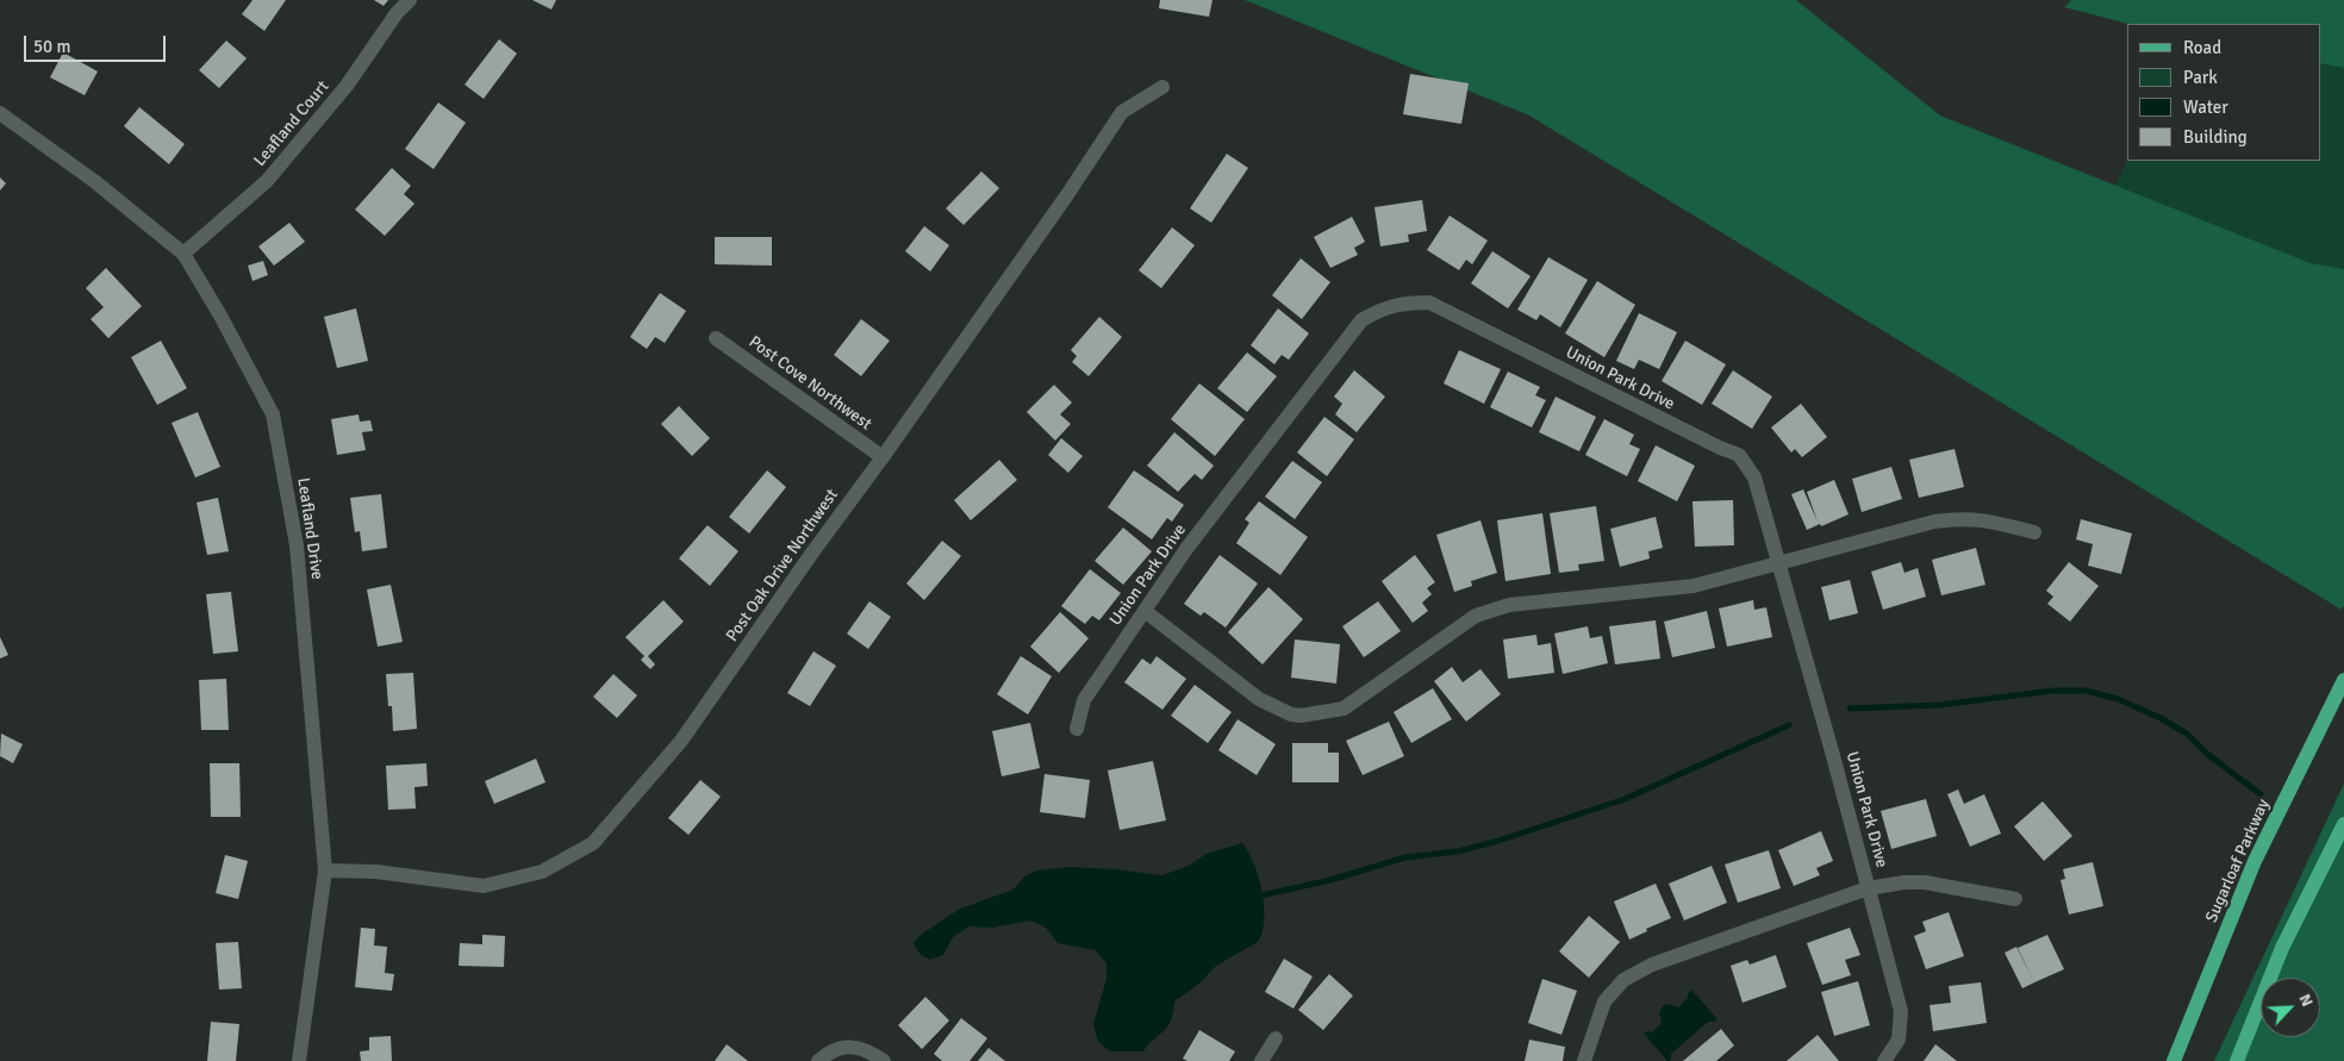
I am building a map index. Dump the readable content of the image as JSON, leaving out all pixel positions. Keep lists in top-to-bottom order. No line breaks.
{"streets":{"main road":["Sugarloaf Parkway"],"street":["Leafland Court","Union Park Drive","Post Cove Northwest","Leafland Drive","Post Oak Drive Northwest"]},"crossings":[["Leafland Court","Leafland Drive"],["Post Cove Northwest","Post Oak Drive Northwest"],["Leafland Drive","Post Oak Drive Northwest"]],"legend":["Road","Park","Water","Building"],"scale_bar":"50 m","north":"top right"}
